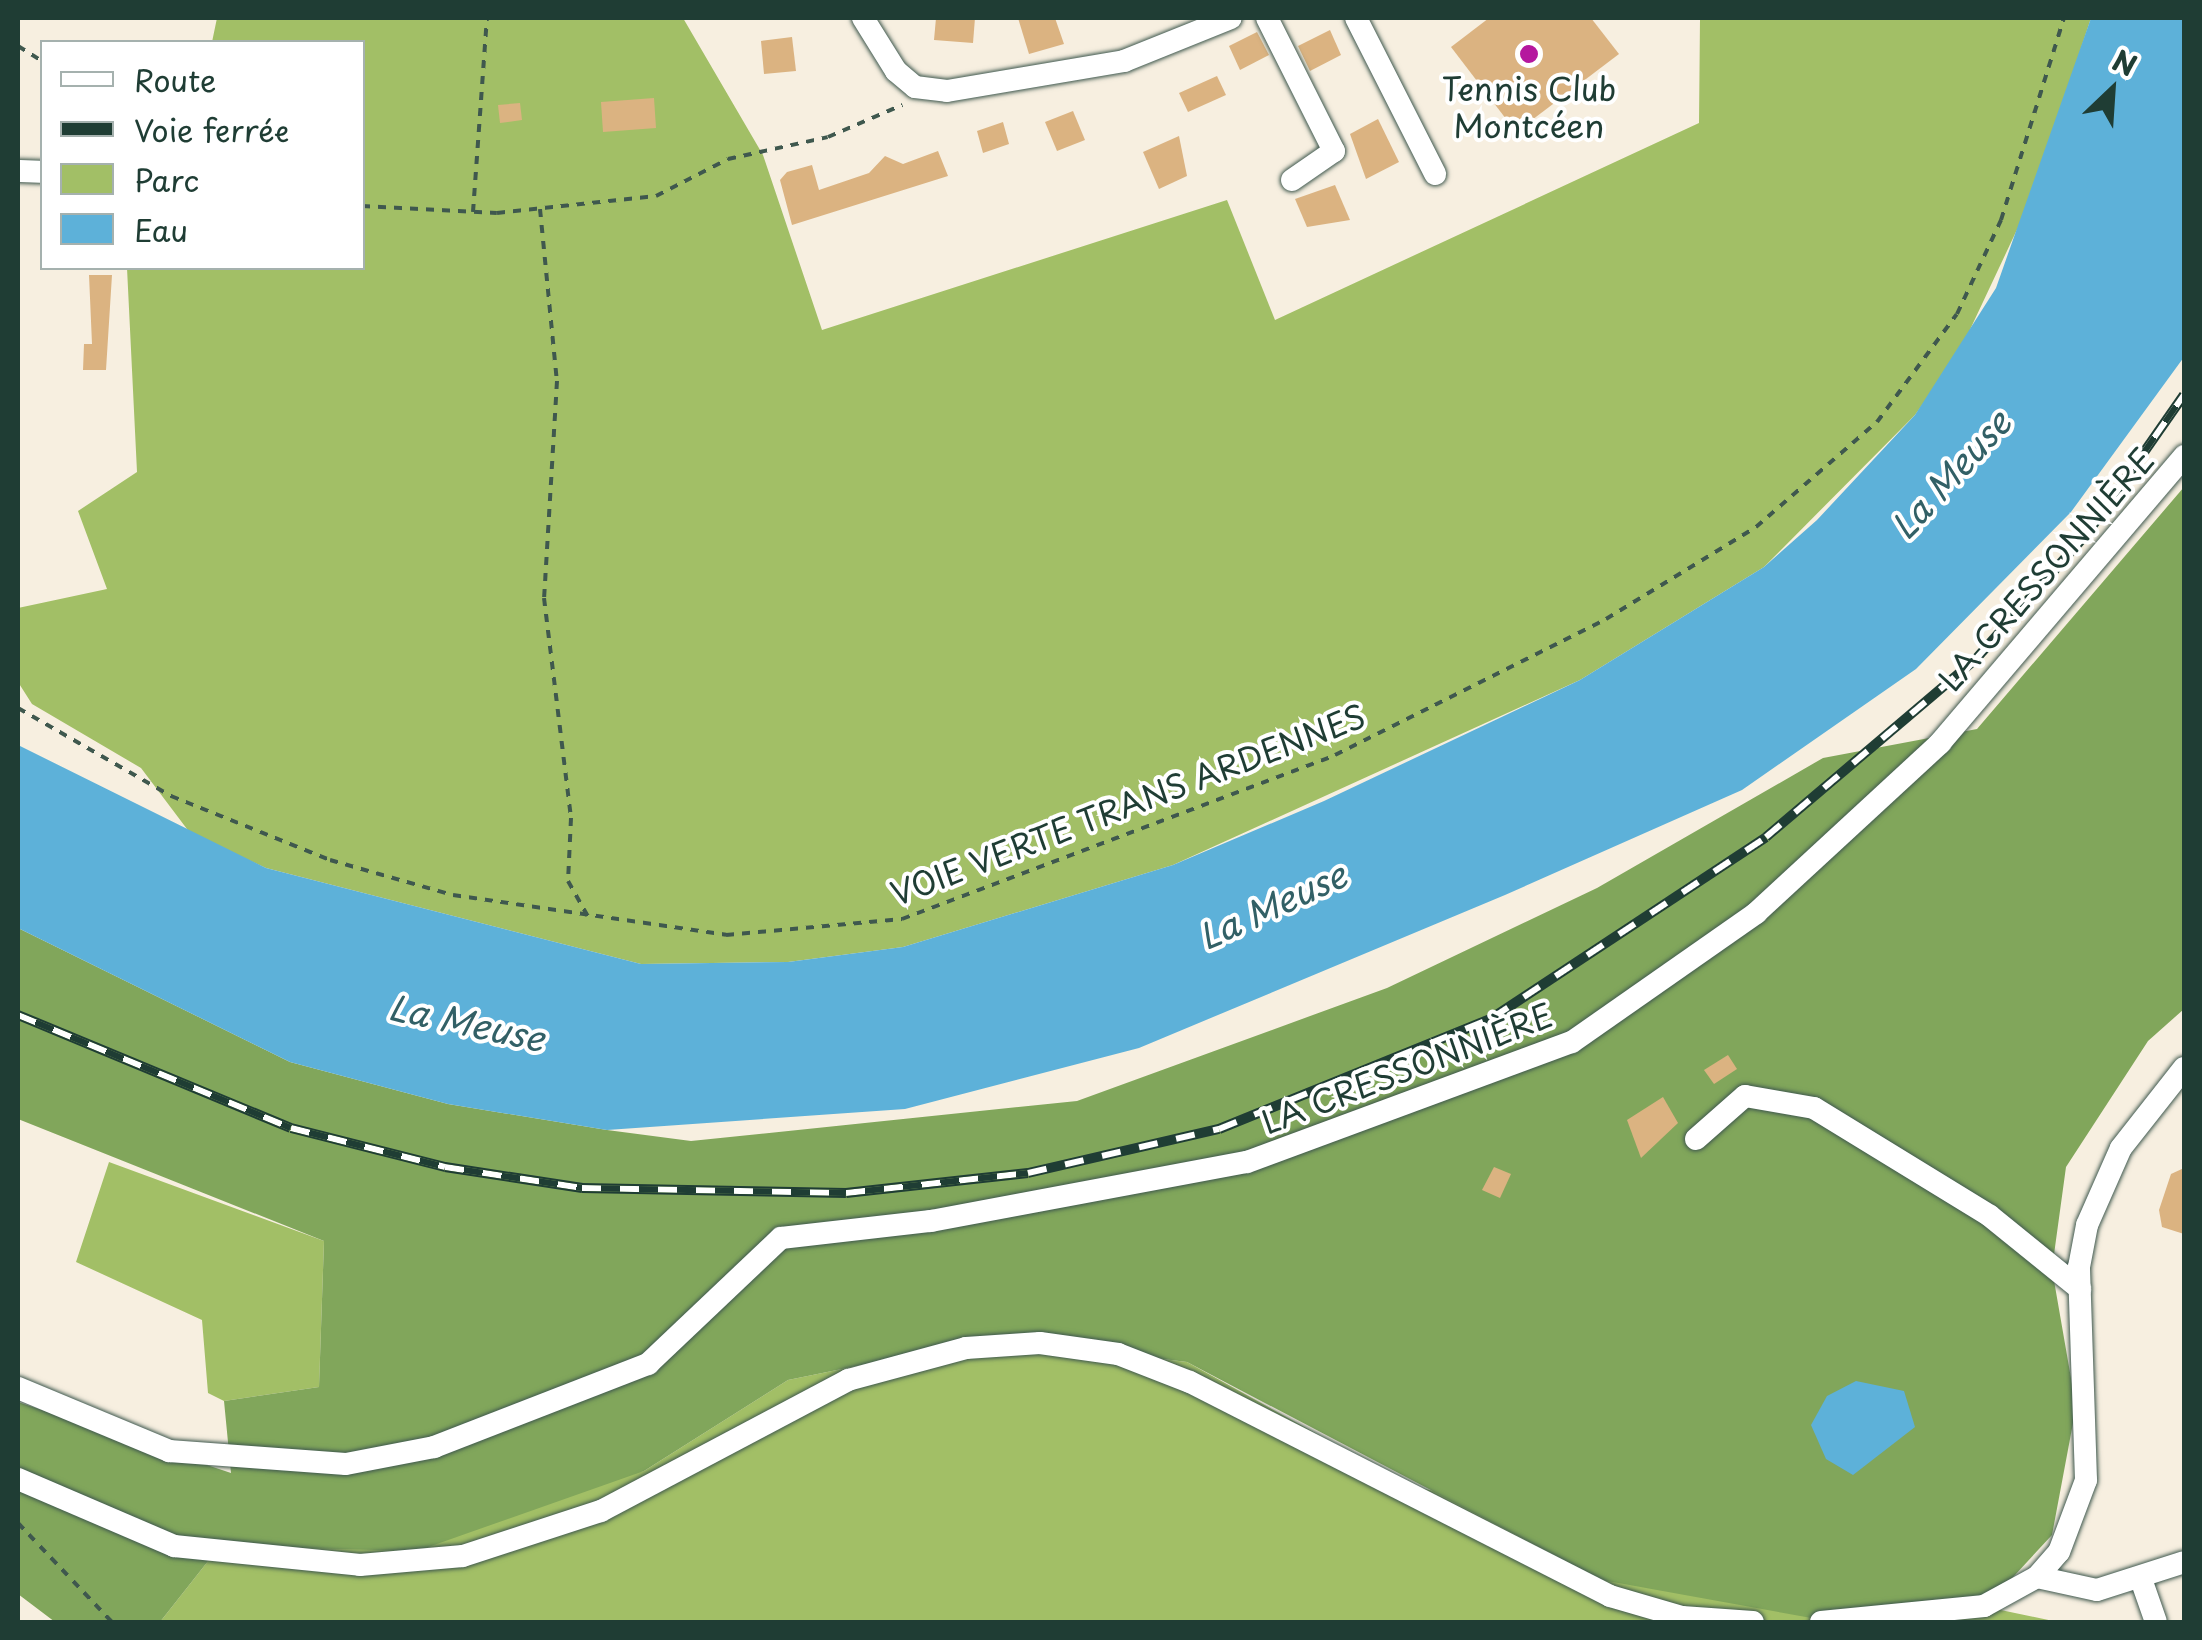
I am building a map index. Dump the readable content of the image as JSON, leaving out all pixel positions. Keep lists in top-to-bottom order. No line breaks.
{"streets":{"street":["LA CRESSONNIÈRE"],"path":["VOIE VERTE TRANS ARDENNES"]},"water":["La Meuse"],"places":["Tennis Club Montcéen"],"legend":["Route","Voie ferrée","Parc","Eau"],"north":"top right"}
